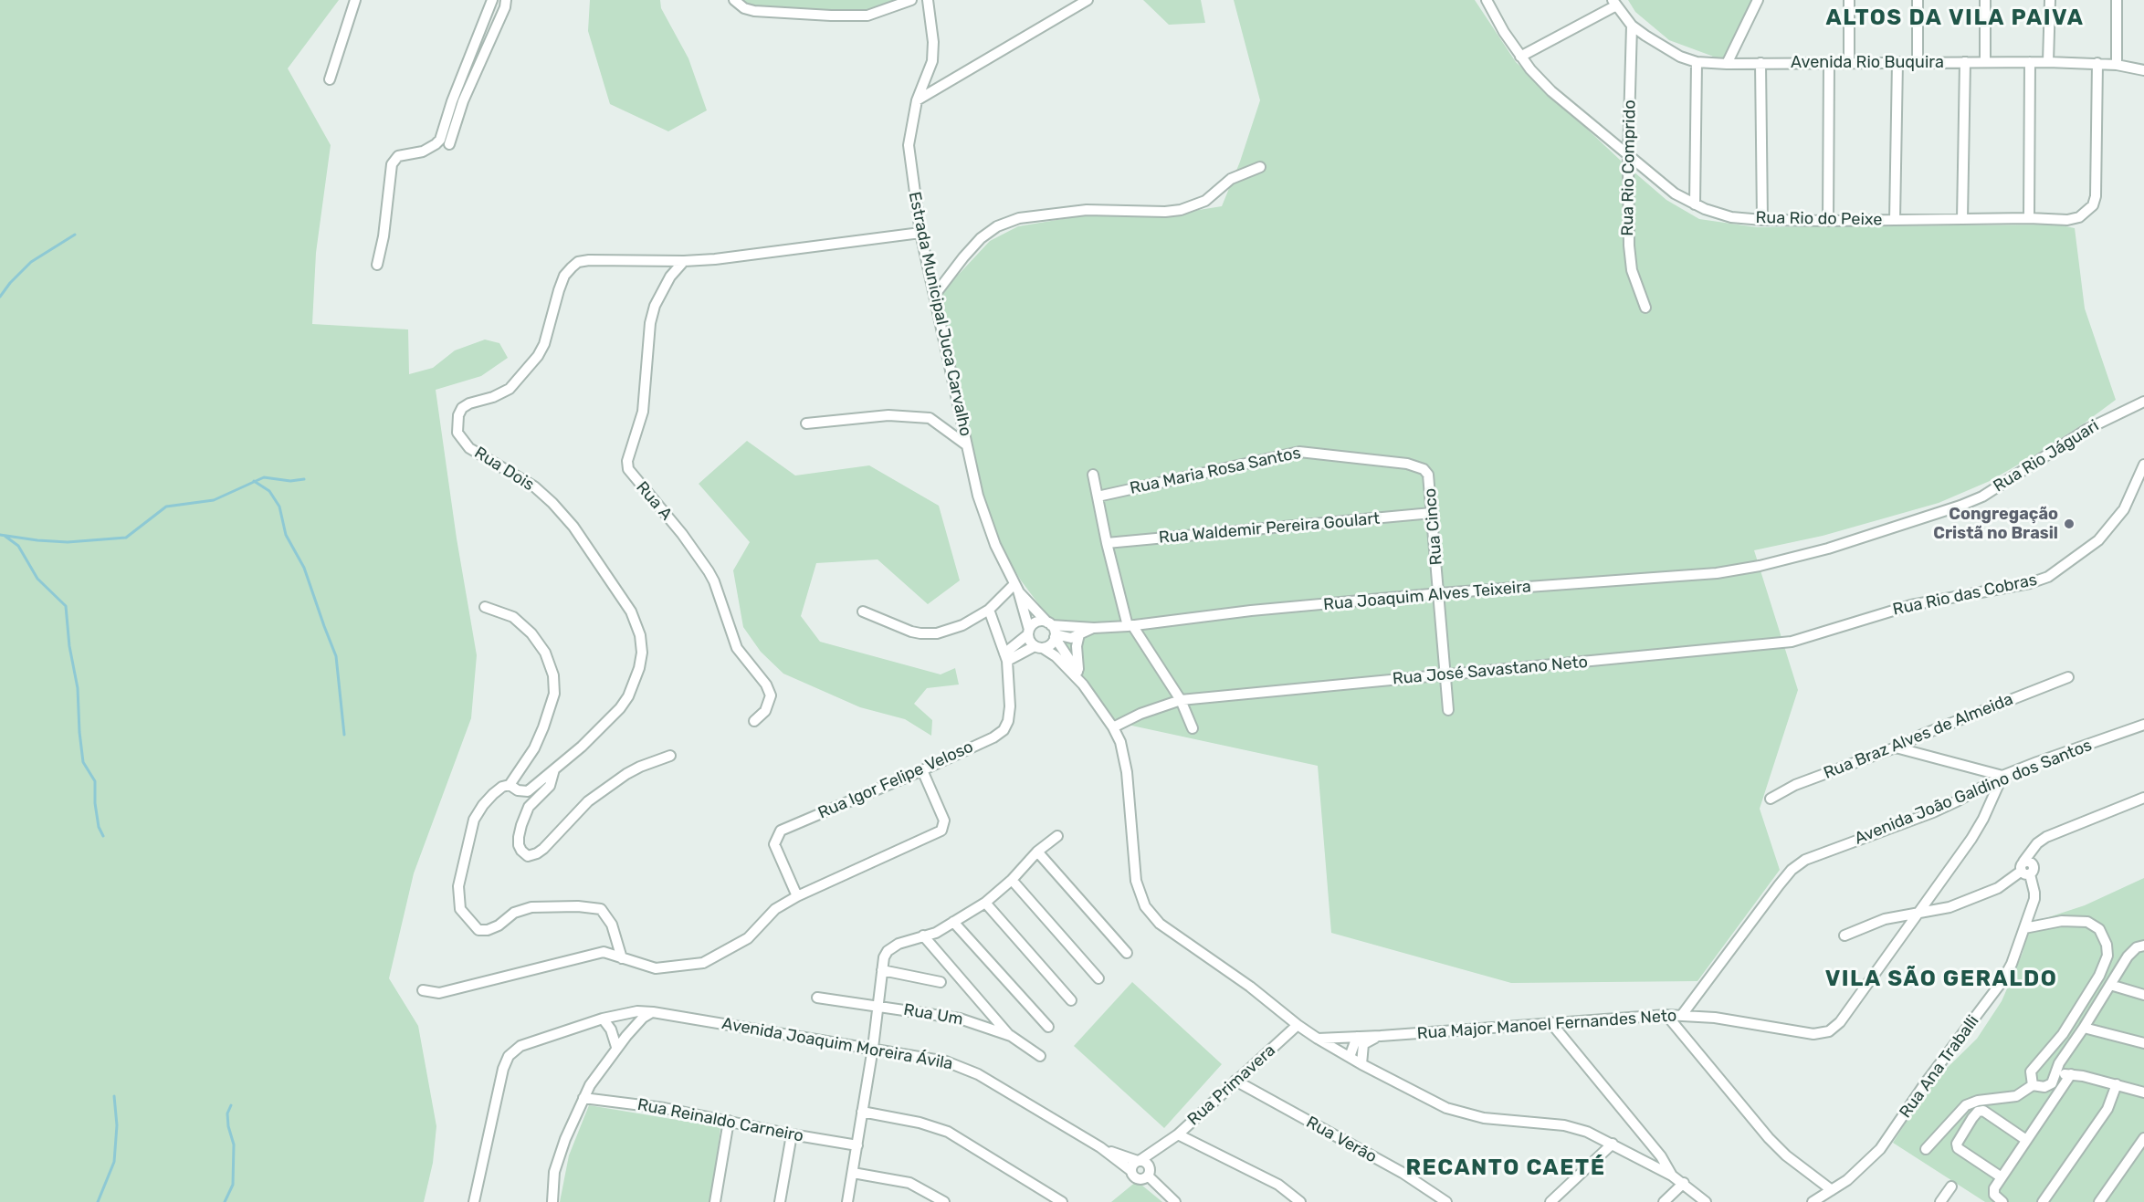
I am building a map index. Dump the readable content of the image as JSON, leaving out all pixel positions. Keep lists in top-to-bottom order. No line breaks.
{"streets":{"street":["Avenida Rio Buquira","Rua Rio Comprido","Rua Rio do Peixe","Estrada Municipal Juca Carvalho","Rua Rio Jáguari","Rua Dois","Rua Maria Rosa Santos","Rua A","Rua Cinco","Rua Waldemir Pereira Goulart","Rua Rio das Cobras","Rua Joaquim Alves Teixeira","Rua José Savastano Neto","Rua Braz Alves de Almeida","Rua Igor Felipe Veloso","Avenida João Galdino dos Santos","Rua Um","Rua Major Manoel Fernandes Neto","Avenida Joaquim Moreira Ávila","Rua Ana Traballi","Rua Primavera","Rua Reinaldo Carneiro","Rua Verão"]},"crossings":[["Avenida Rio Buquira","Rua Rio Comprido"],["Avenida Rio Buquira","Rua Rio do Peixe"],["Rua Rio Comprido","Rua Rio do Peixe"],["Estrada Municipal Juca Carvalho","Rua Dois"],["Rua Rio Jáguari","Rua Joaquim Alves Teixeira"],["Rua Dois","Rua A"],["Rua Maria Rosa Santos","Rua Cinco"],["Rua Cinco","Rua Waldemir Pereira Goulart"],["Rua Cinco","Rua Joaquim Alves Teixeira"],["Rua Cinco","Rua José Savastano Neto"],["Rua Rio das Cobras","Rua José Savastano Neto"],["Avenida João Galdino dos Santos","Rua Major Manoel Fernandes Neto"],["Avenida Joaquim Moreira Ávila","Rua Primavera"],["Rua Primavera","Rua Verão"]],"districts":["ALTOS DA VILA PAIVA","VILA SÃO GERALDO","RECANTO CAETÉ"],"places":["Congregação Cristã no Brasil"]}
